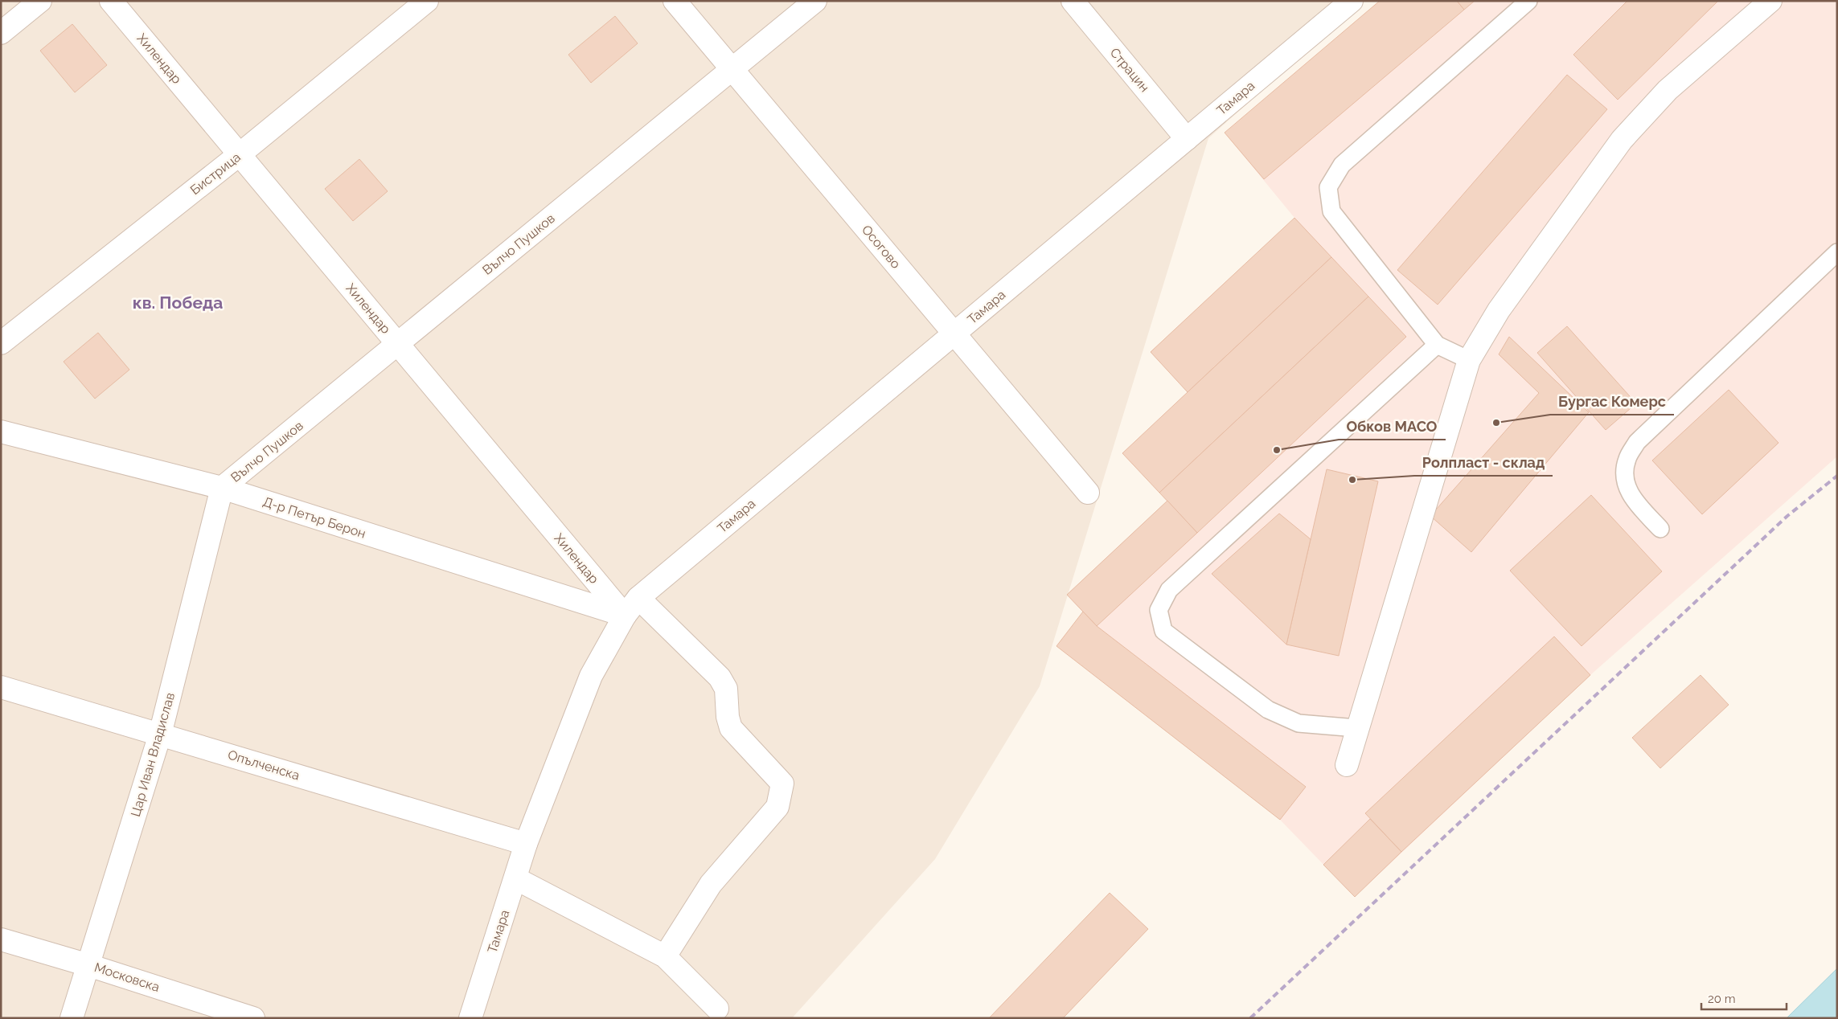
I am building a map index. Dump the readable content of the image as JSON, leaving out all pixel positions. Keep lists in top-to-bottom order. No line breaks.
{"streets":{"street":["Хилендар","Страцин","Тамара","Бистрица","Вълчо Пушков","Осогово","Д-р Петър Берон","Цар Иван Владислав","Опълченска","Московска"]},"crossings":[["Хилендар","Тамара"],["Хилендар","Бистрица"],["Хилендар","Вълчо Пушков"],["Хилендар","Д-р Петър Берон"],["Страцин","Тамара"],["Тамара","Осогово"],["Тамара","Д-р Петър Берон"],["Тамара","Опълченска"],["Вълчо Пушков","Осогово"],["Вълчо Пушков","Д-р Петър Берон"],["Вълчо Пушков","Цар Иван Владислав"],["Д-р Петър Берон","Цар Иван Владислав"],["Цар Иван Владислав","Опълченска"],["Цар Иван Владислав","Московска"]],"districts":["кв. Победа"],"places":["Бургас Комерс","Обков MACO","Ролпласт - склад"],"scale_bar":"20 m"}
